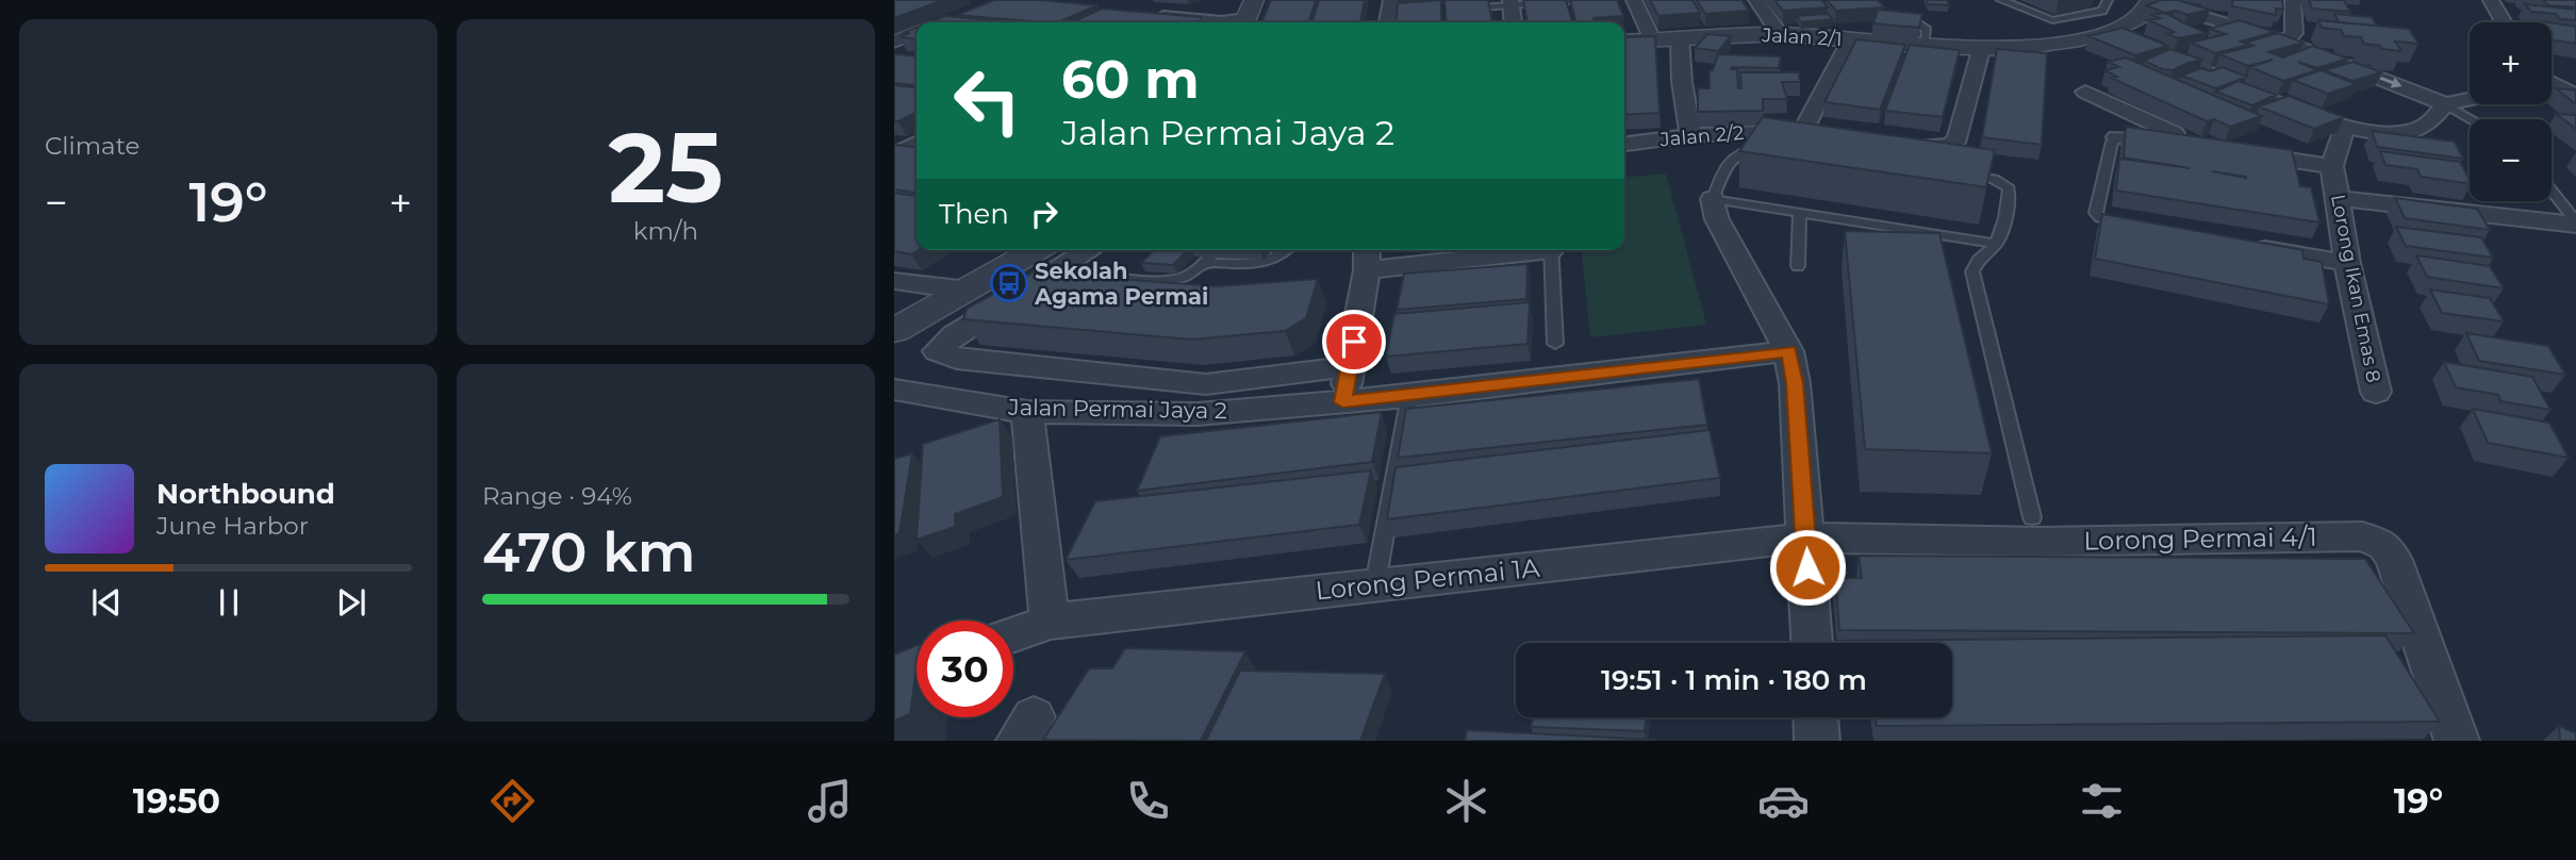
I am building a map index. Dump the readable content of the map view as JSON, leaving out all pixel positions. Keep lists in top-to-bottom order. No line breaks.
{"streets":{"street":["Jalan 2/1","Jalan 2/2","Lorong Ikan Emas 8","Jalan Permai Jaya 2","Lorong Permai 4/1","Lorong Permai 1A"]},"crossings":[["Jalan 2/1","Jalan 2/2"],["Lorong Permai 4/1","Lorong Permai 1A"]],"places":{"bus stop":["Sekolah Agama Permai"]},"page":{"tile":["Climate",["25","km/h"],["Range · 94%","470 km"]],"map_buttons":["+","−"],"turn":["60 m","Jalan Permai Jaya 2"],"heat":["−","19°","+"],"then":"Then","song":["Northbound","June Harbor"],"limit":"30","trip":"19:51 · 1 min · 180 m","tabs":["19:50","19°"]}}
